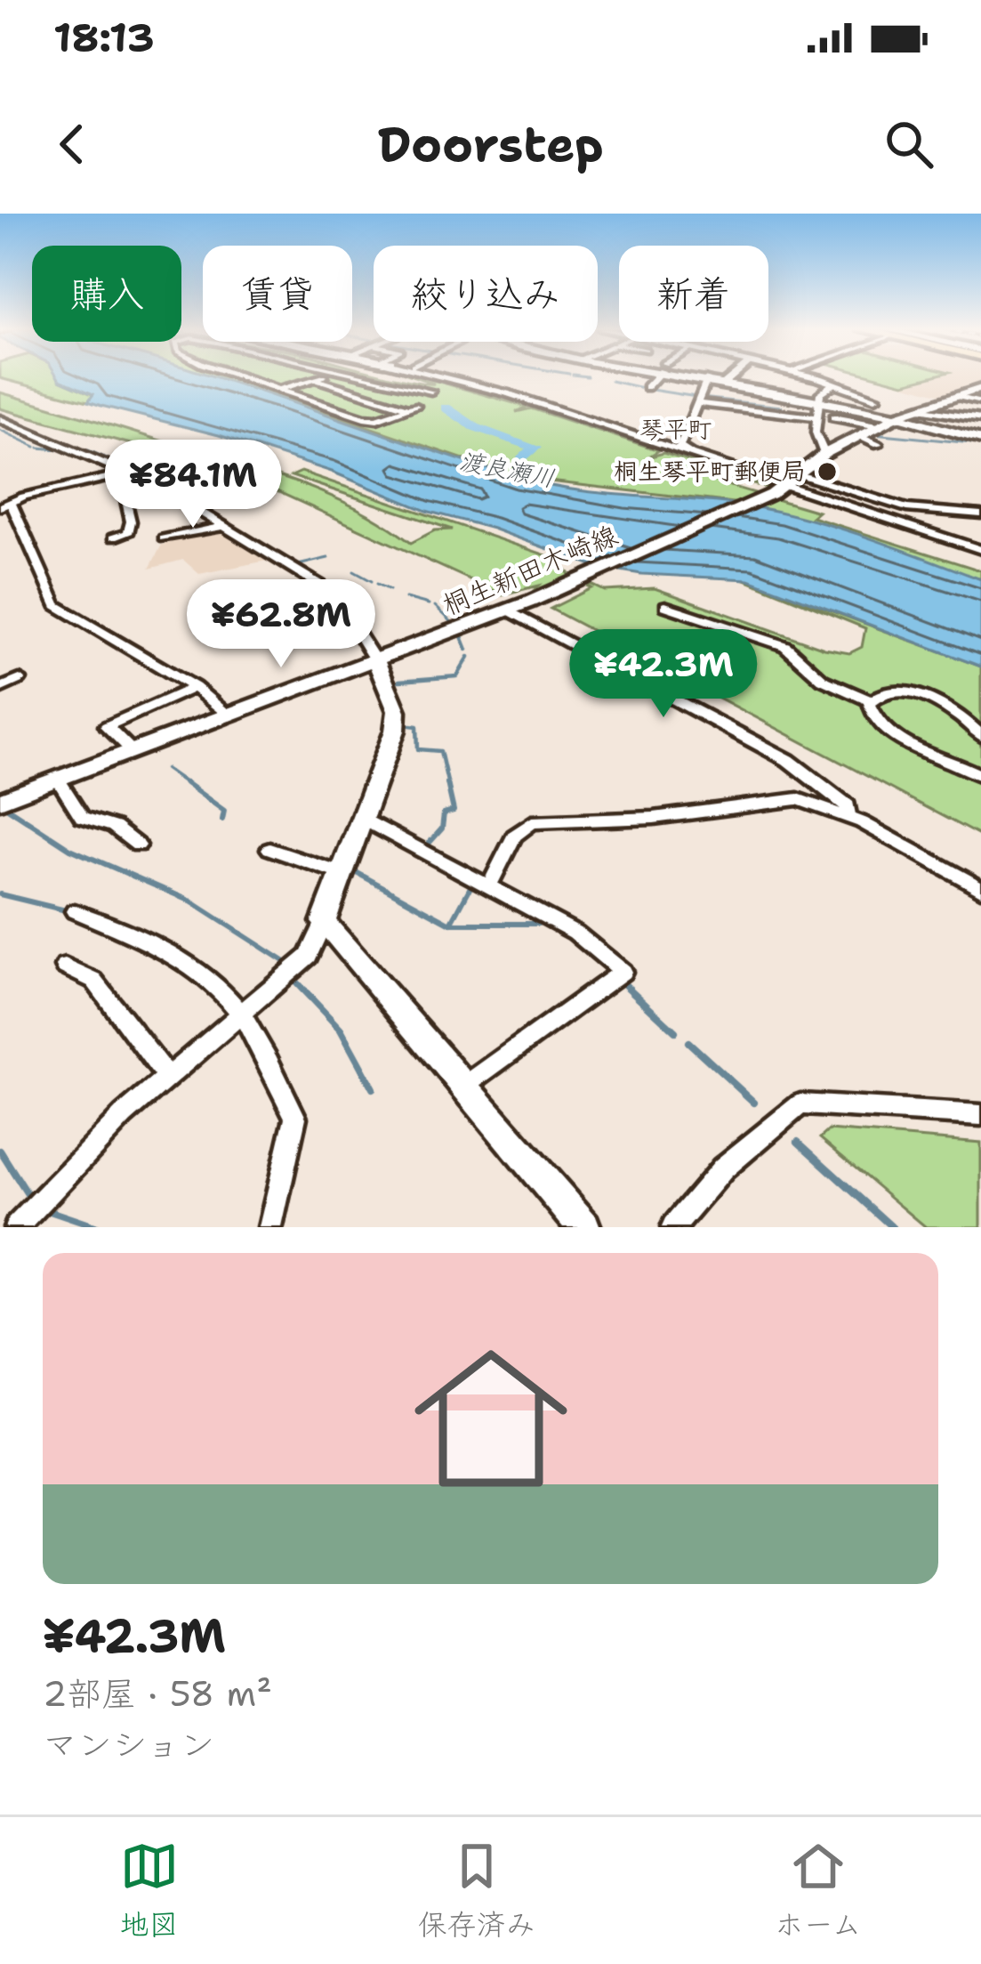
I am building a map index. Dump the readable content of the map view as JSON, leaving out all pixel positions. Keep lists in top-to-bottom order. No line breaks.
{"streets":{"street":["桐生新田木崎線"]},"districts":["琴平町"],"water":["渡良瀬川"],"places":["桐生琴平町郵便局"],"page":{"status":"18:13","header":"Doorstep","chip":["購入","賃貸","絞り込み","新着"],"price":["¥84.1M","¥62.8M","¥42.3M"],"list":[{"name":"¥42.3M","note":"2部屋 · 58 m² · マンション"}],"tabs":["地図","保存済み","ホーム"]}}
